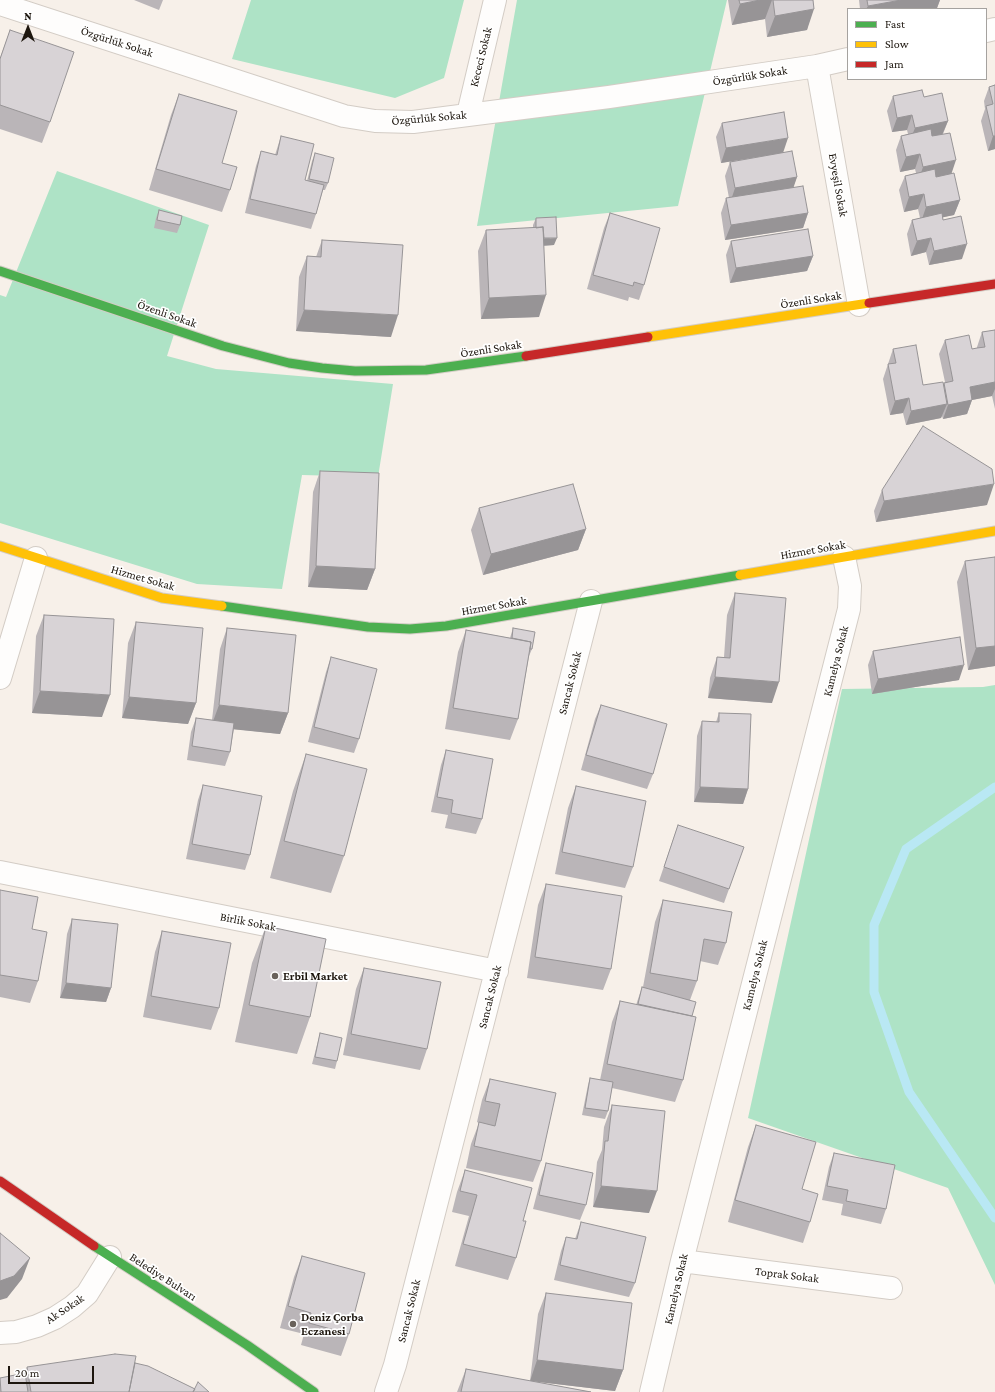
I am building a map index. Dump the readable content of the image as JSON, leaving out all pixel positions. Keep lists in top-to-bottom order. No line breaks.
{"streets":{"street":["Özgürlük Sokak","Kececi Sokak","Evyeşil Sokak","Özenli Sokak","Hizmet Sokak","Kamelya Sokak","Sancak Sokak","Birlik Sokak","Toprak Sokak","Belediye Bulvarı","Ak Sokak"]},"crossings":[["Özgürlük Sokak","Kececi Sokak"],["Özgürlük Sokak","Evyeşil Sokak"],["Evyeşil Sokak","Özenli Sokak"],["Hizmet Sokak","Kamelya Sokak"],["Hizmet Sokak","Sancak Sokak"],["Kamelya Sokak","Toprak Sokak"],["Sancak Sokak","Birlik Sokak"],["Belediye Bulvarı","Ak Sokak"]],"places":["Erbil Market","Deniz Çorba Eczanesi"],"legend":["Fast","Slow","Jam"],"scale_bar":"20 m","north":"top"}
